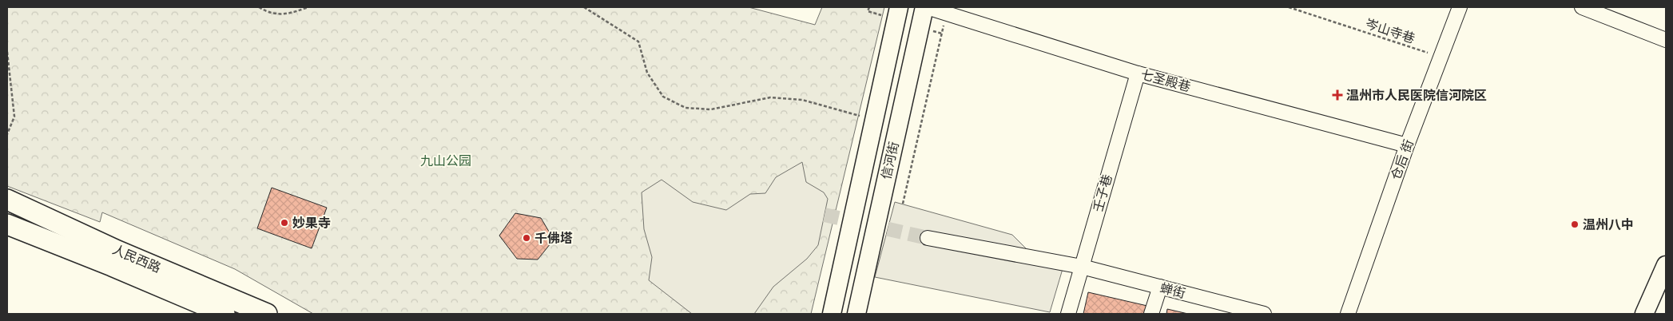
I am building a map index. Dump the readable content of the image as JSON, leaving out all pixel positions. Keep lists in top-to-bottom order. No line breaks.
{"streets":{"highway":["人民西路"],"main road":["信河街"],"street":["七圣殿巷","仓后 街","壬子巷","蝉街"],"path":["岑山寺巷"]},"crossings":[["岑山寺巷","仓后 街"],["七圣殿巷","仓后 街"],["七圣殿巷","信河街"],["七圣殿巷","壬子巷"],["壬子巷","蝉街"]],"parks":["九山公园"],"places":{"health":["温州市人民医院信河院区"],"other":["妙果寺","温州八中","千佛塔"]}}
